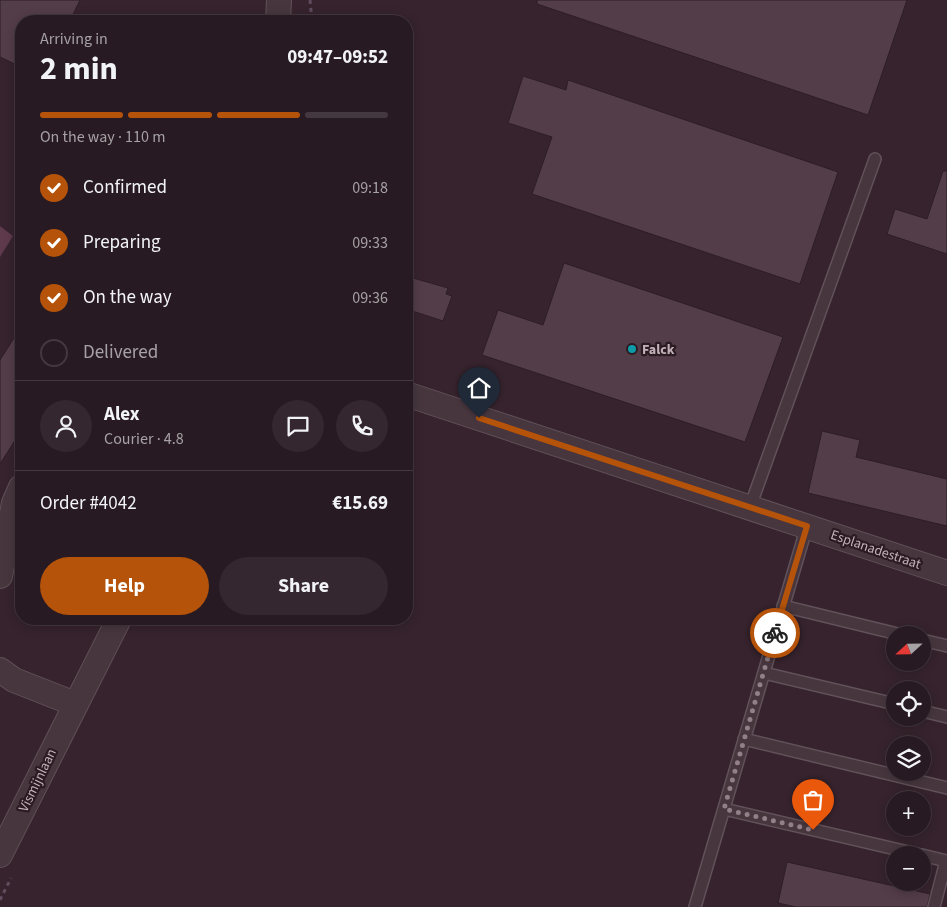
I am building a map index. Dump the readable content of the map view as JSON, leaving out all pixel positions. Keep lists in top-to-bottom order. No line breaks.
{"streets":{"street":["Esplanadestraat","Vismijnlaan"]},"places":["Falck"],"north":"left","page":{"heading":["2 min","Arriving in","09:47–09:52"],"panel":["Alex","Courier · 4.8","Order #4042","€15.69"],"bar":"On the way · 110 m","list":[["Confirmed","09:18"],["Preparing","09:33"],["On the way","09:36"],"Delivered"],"buttons":["Help","Share"],"map_buttons":["+","−"]}}
